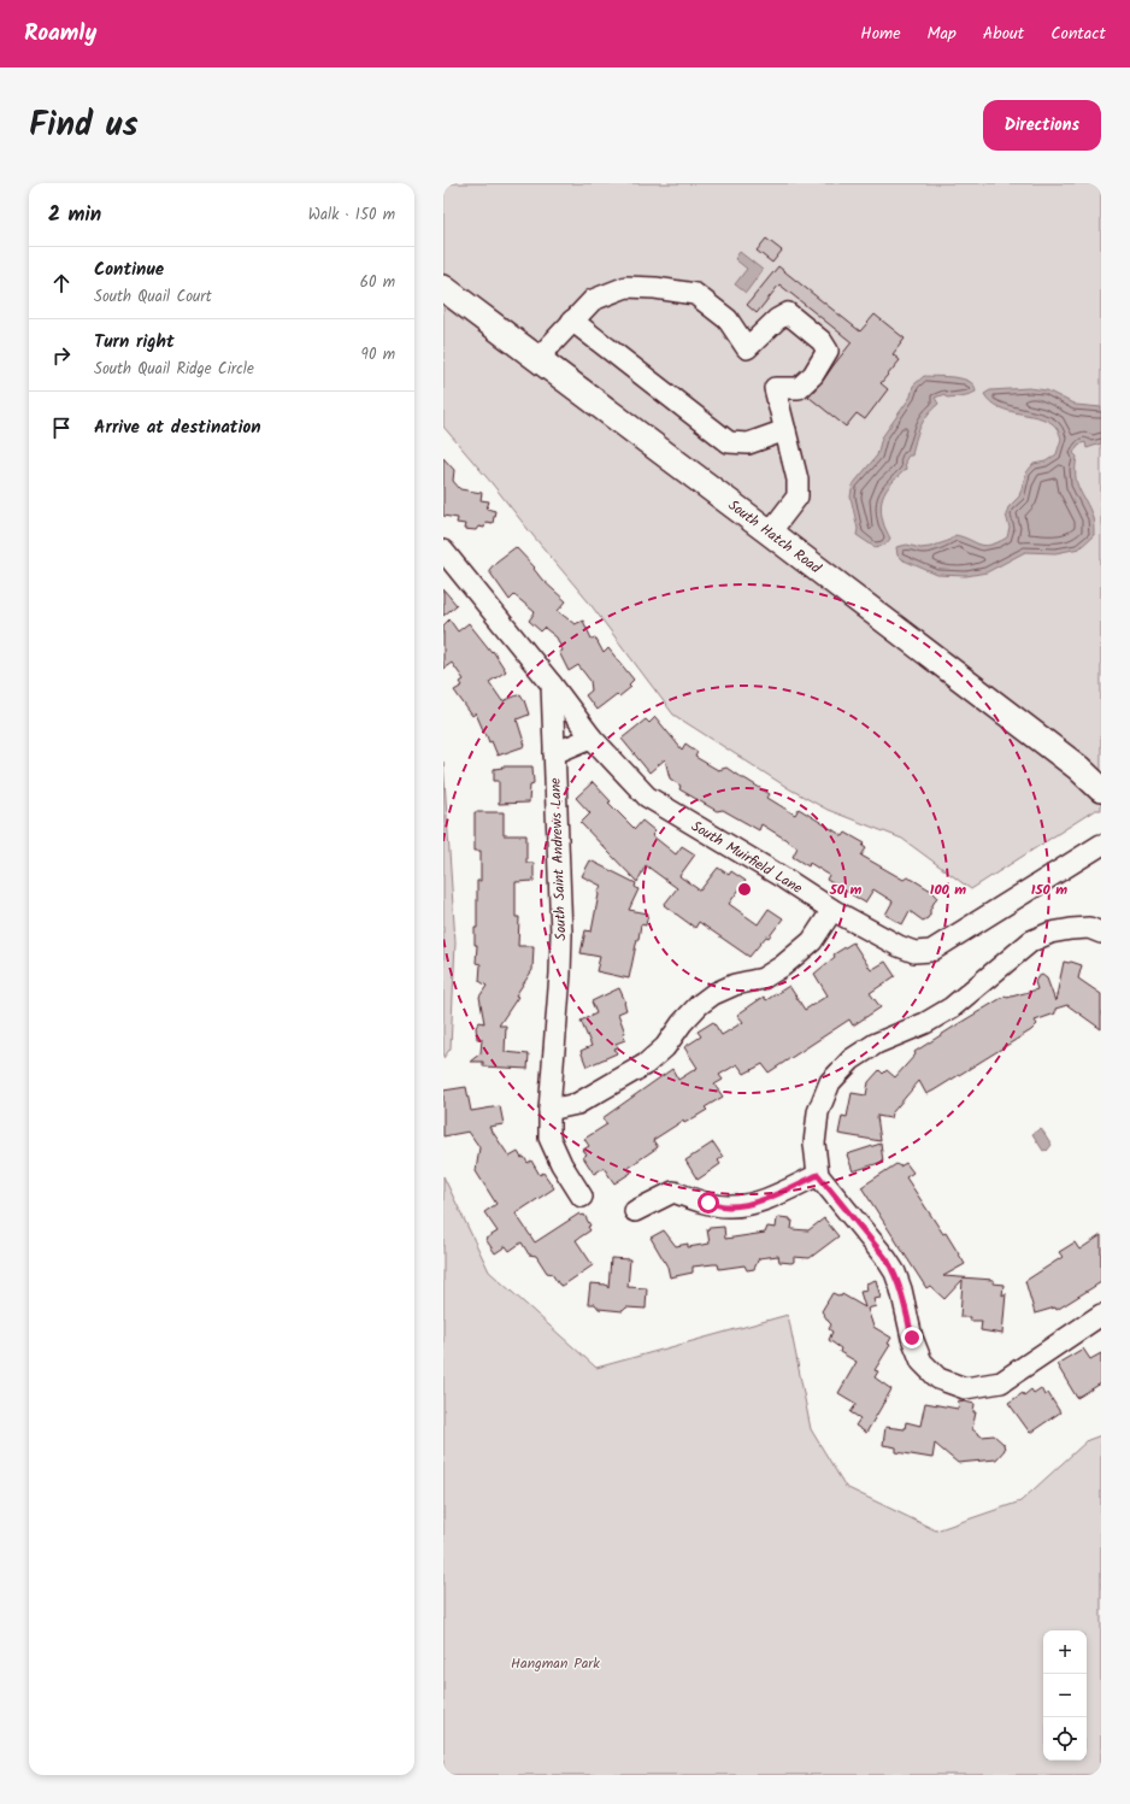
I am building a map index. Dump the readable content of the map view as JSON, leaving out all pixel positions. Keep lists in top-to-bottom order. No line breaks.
{"streets":{"main road":["South Hatch Road"],"street":["South Muirfield Lane","South Saint Andrews Lane"]},"crossings":[["South Muirfield Lane","South Saint Andrews Lane"]],"parks":["Hangman Park"],"page":{"header":"Roamly","nav":["Home","Map","About","Contact"],"title":"Find us","buttons":"Directions","heading":["2 min","Walk · 150 m"],"list":[["Continue","South Quail Court","60 m"],["Turn right","South Quail Ridge Circle","90 m"],"Arrive at destination"],"map_buttons":["+","−"]},"rings":["50 m","100 m","150 m"]}
